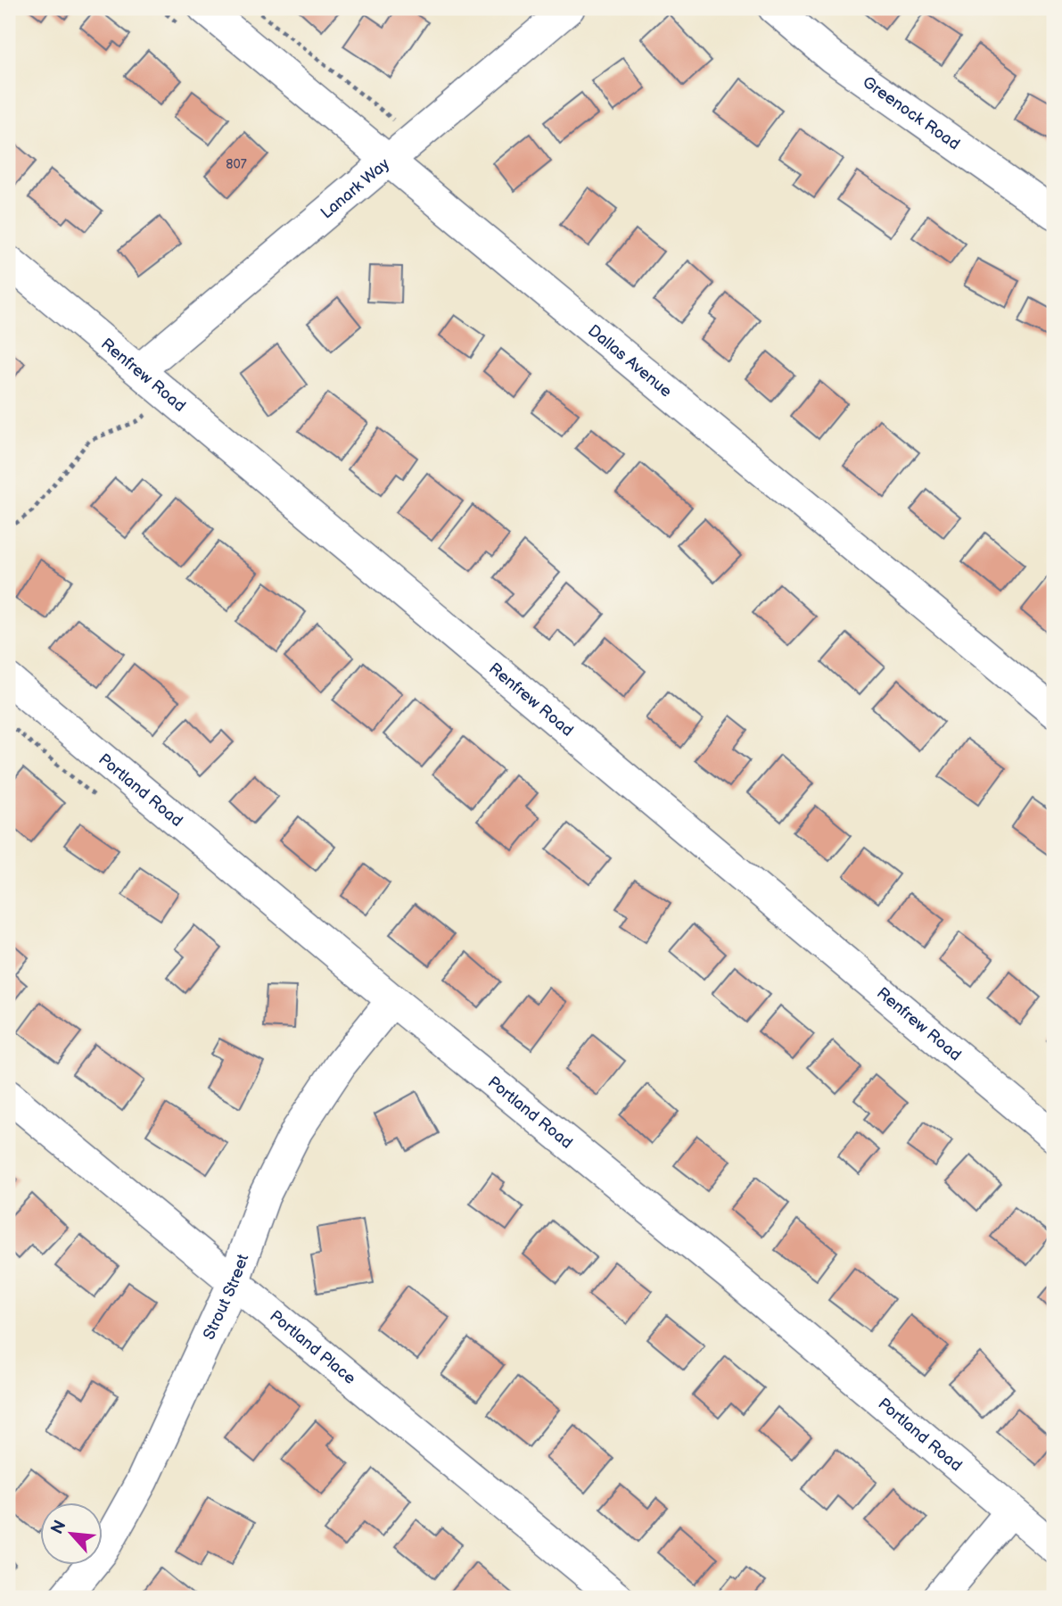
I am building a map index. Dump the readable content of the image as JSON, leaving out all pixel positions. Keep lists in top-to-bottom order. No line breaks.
{"streets":{"street":["Greenock Road","Lanark Way","Dallas Avenue","Renfrew Road","Portland Road","Strout Street","Portland Place"]},"crossings":[["Lanark Way","Dallas Avenue"],["Lanark Way","Renfrew Road"],["Portland Road","Strout Street"],["Strout Street","Portland Place"]],"house_numbers":["807"],"north":"top left"}
